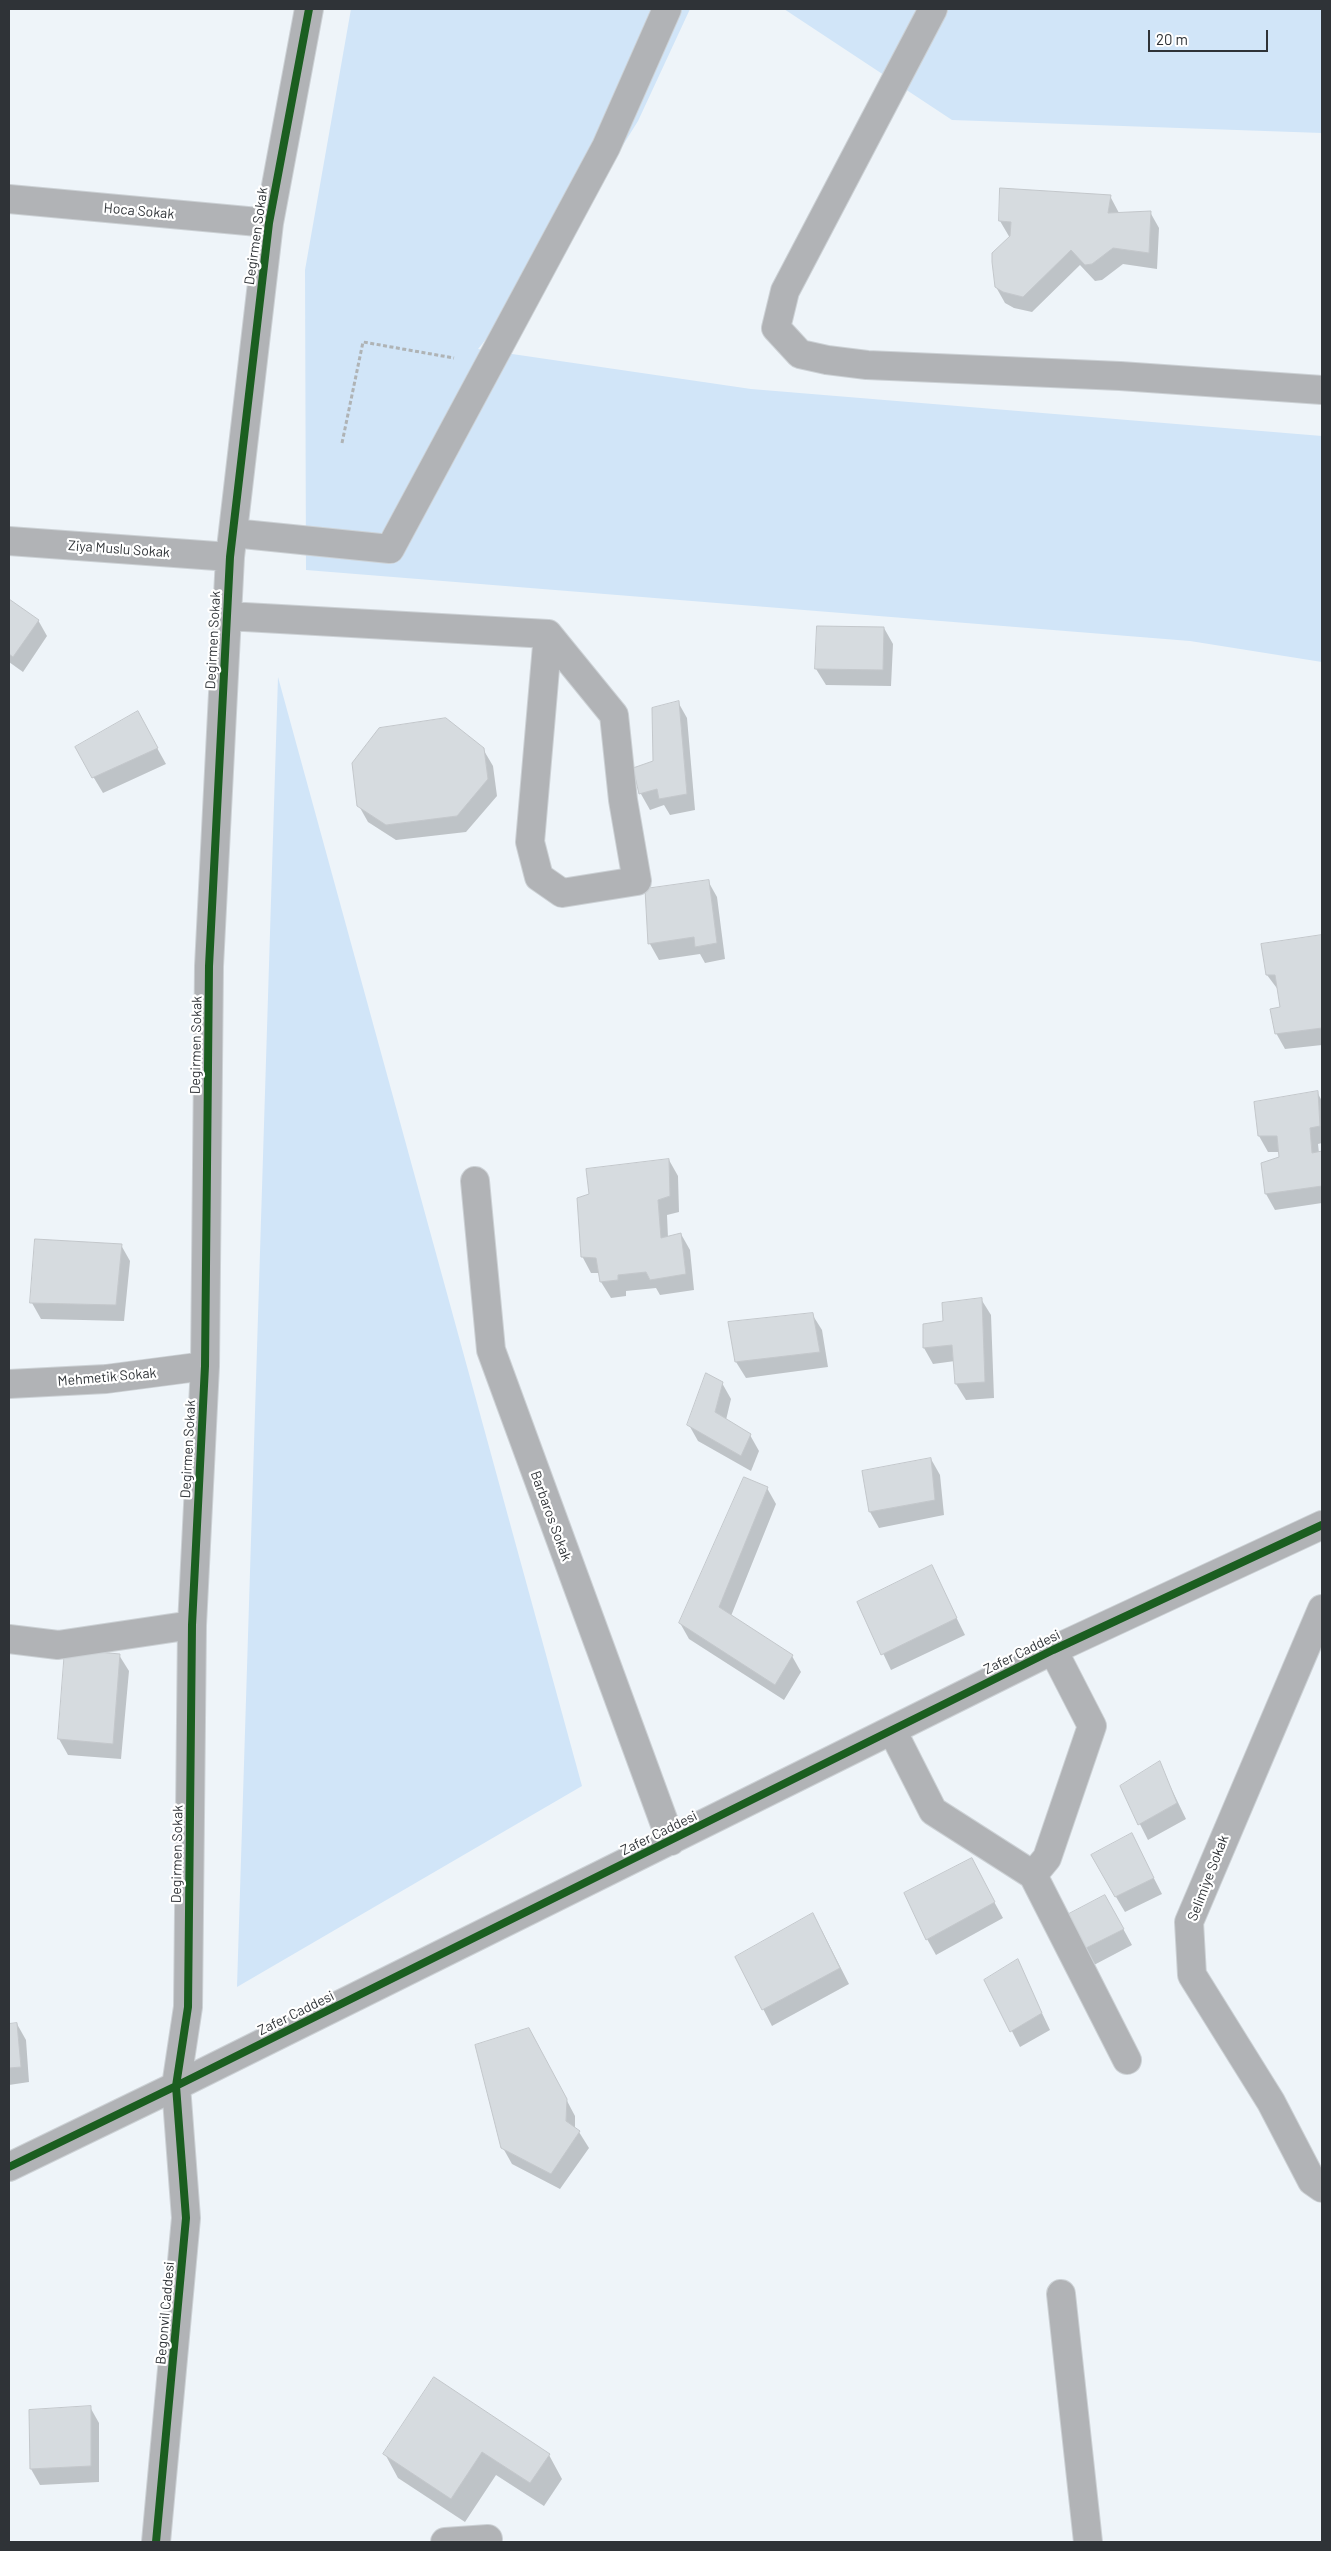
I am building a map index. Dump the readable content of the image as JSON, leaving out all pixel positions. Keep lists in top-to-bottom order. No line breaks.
{"streets":{"street":["Hoca Sokak","Degirmen Sokak","Ziya Muslu Sokak","Mehmetik Sokak","Barbaros Sokak","Zafer Caddesi","Selimiye Sokak","Begonvil Caddesi"]},"crossings":[["Hoca Sokak","Degirmen Sokak"],["Degirmen Sokak","Ziya Muslu Sokak"],["Degirmen Sokak","Mehmetik Sokak"],["Degirmen Sokak","Zafer Caddesi"],["Degirmen Sokak","Begonvil Caddesi"],["Barbaros Sokak","Zafer Caddesi"],["Zafer Caddesi","Begonvil Caddesi"]],"scale_bar":"20 m"}
